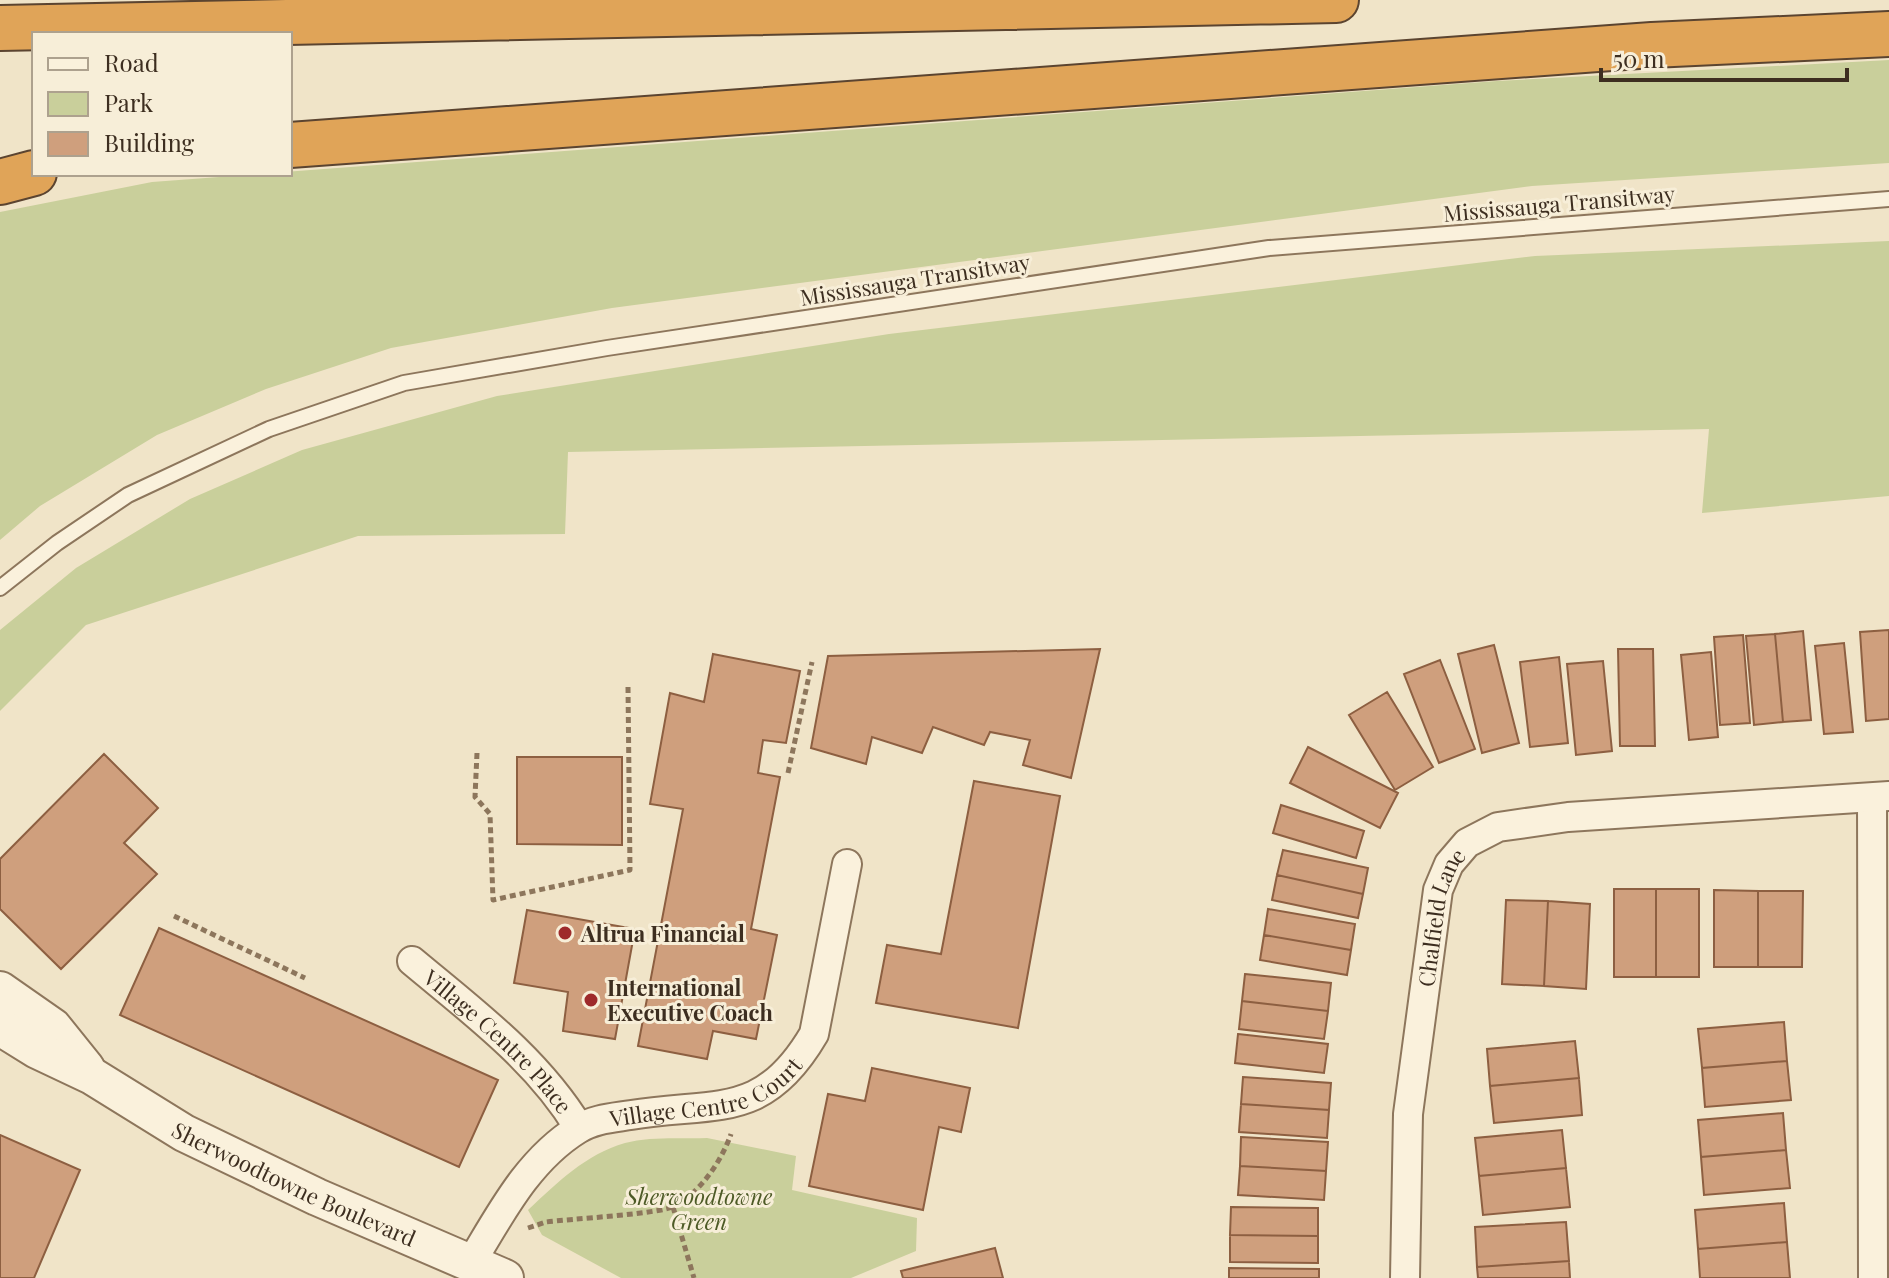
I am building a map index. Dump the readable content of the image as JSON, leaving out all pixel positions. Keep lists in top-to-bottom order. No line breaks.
{"streets":{"street":["Chalfield Lane","Village Centre Place","Village Centre Court","Sherwoodtowne Boulevard"],"lane":["Mississauga Transitway"]},"crossings":[["Village Centre Place","Village Centre Court"],["Village Centre Court","Sherwoodtowne Boulevard"]],"parks":["Sherwoodtowne Green"],"places":["Altrua Financial","International Executive Coach"],"legend":["Road","Park","Building"],"scale_bar":"50 m"}
